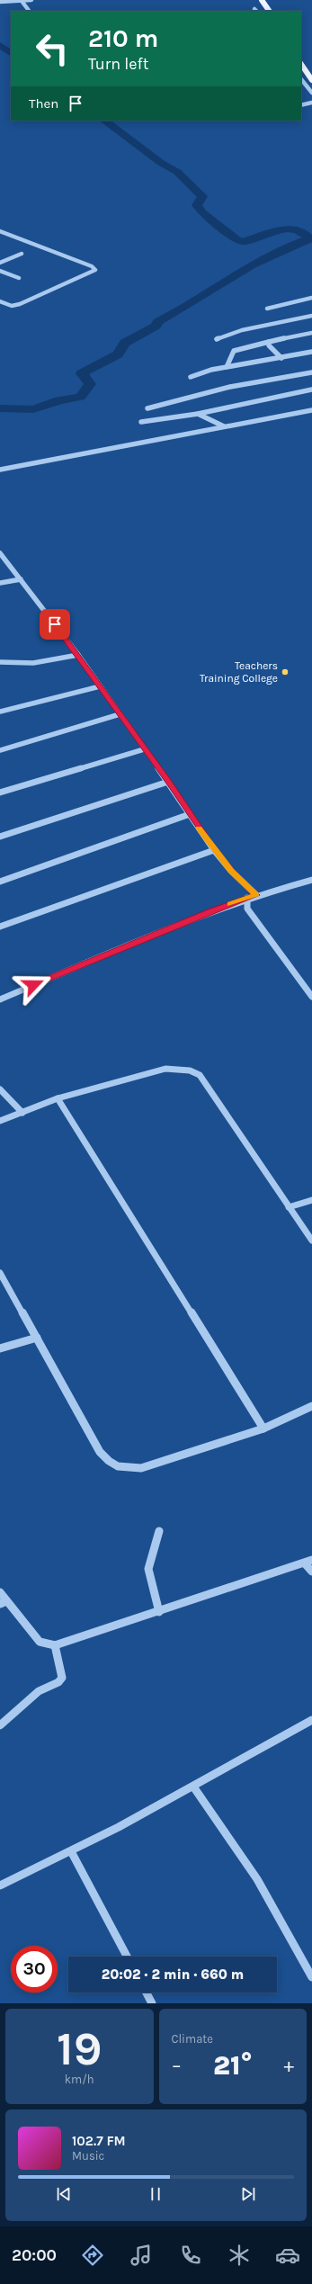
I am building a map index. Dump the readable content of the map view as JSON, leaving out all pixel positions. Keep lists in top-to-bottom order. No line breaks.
{"places":["Teachers Training College"],"page":{"turn":["210 m","Turn left"],"then":"Then","limit":"30","trip":"20:02 · 2 min · 660 m","tile":[["19","km/h"],"Climate"],"heat":["−","21°","+"],"song":["102.7 FM","Music"],"tabs":"20:00"}}
